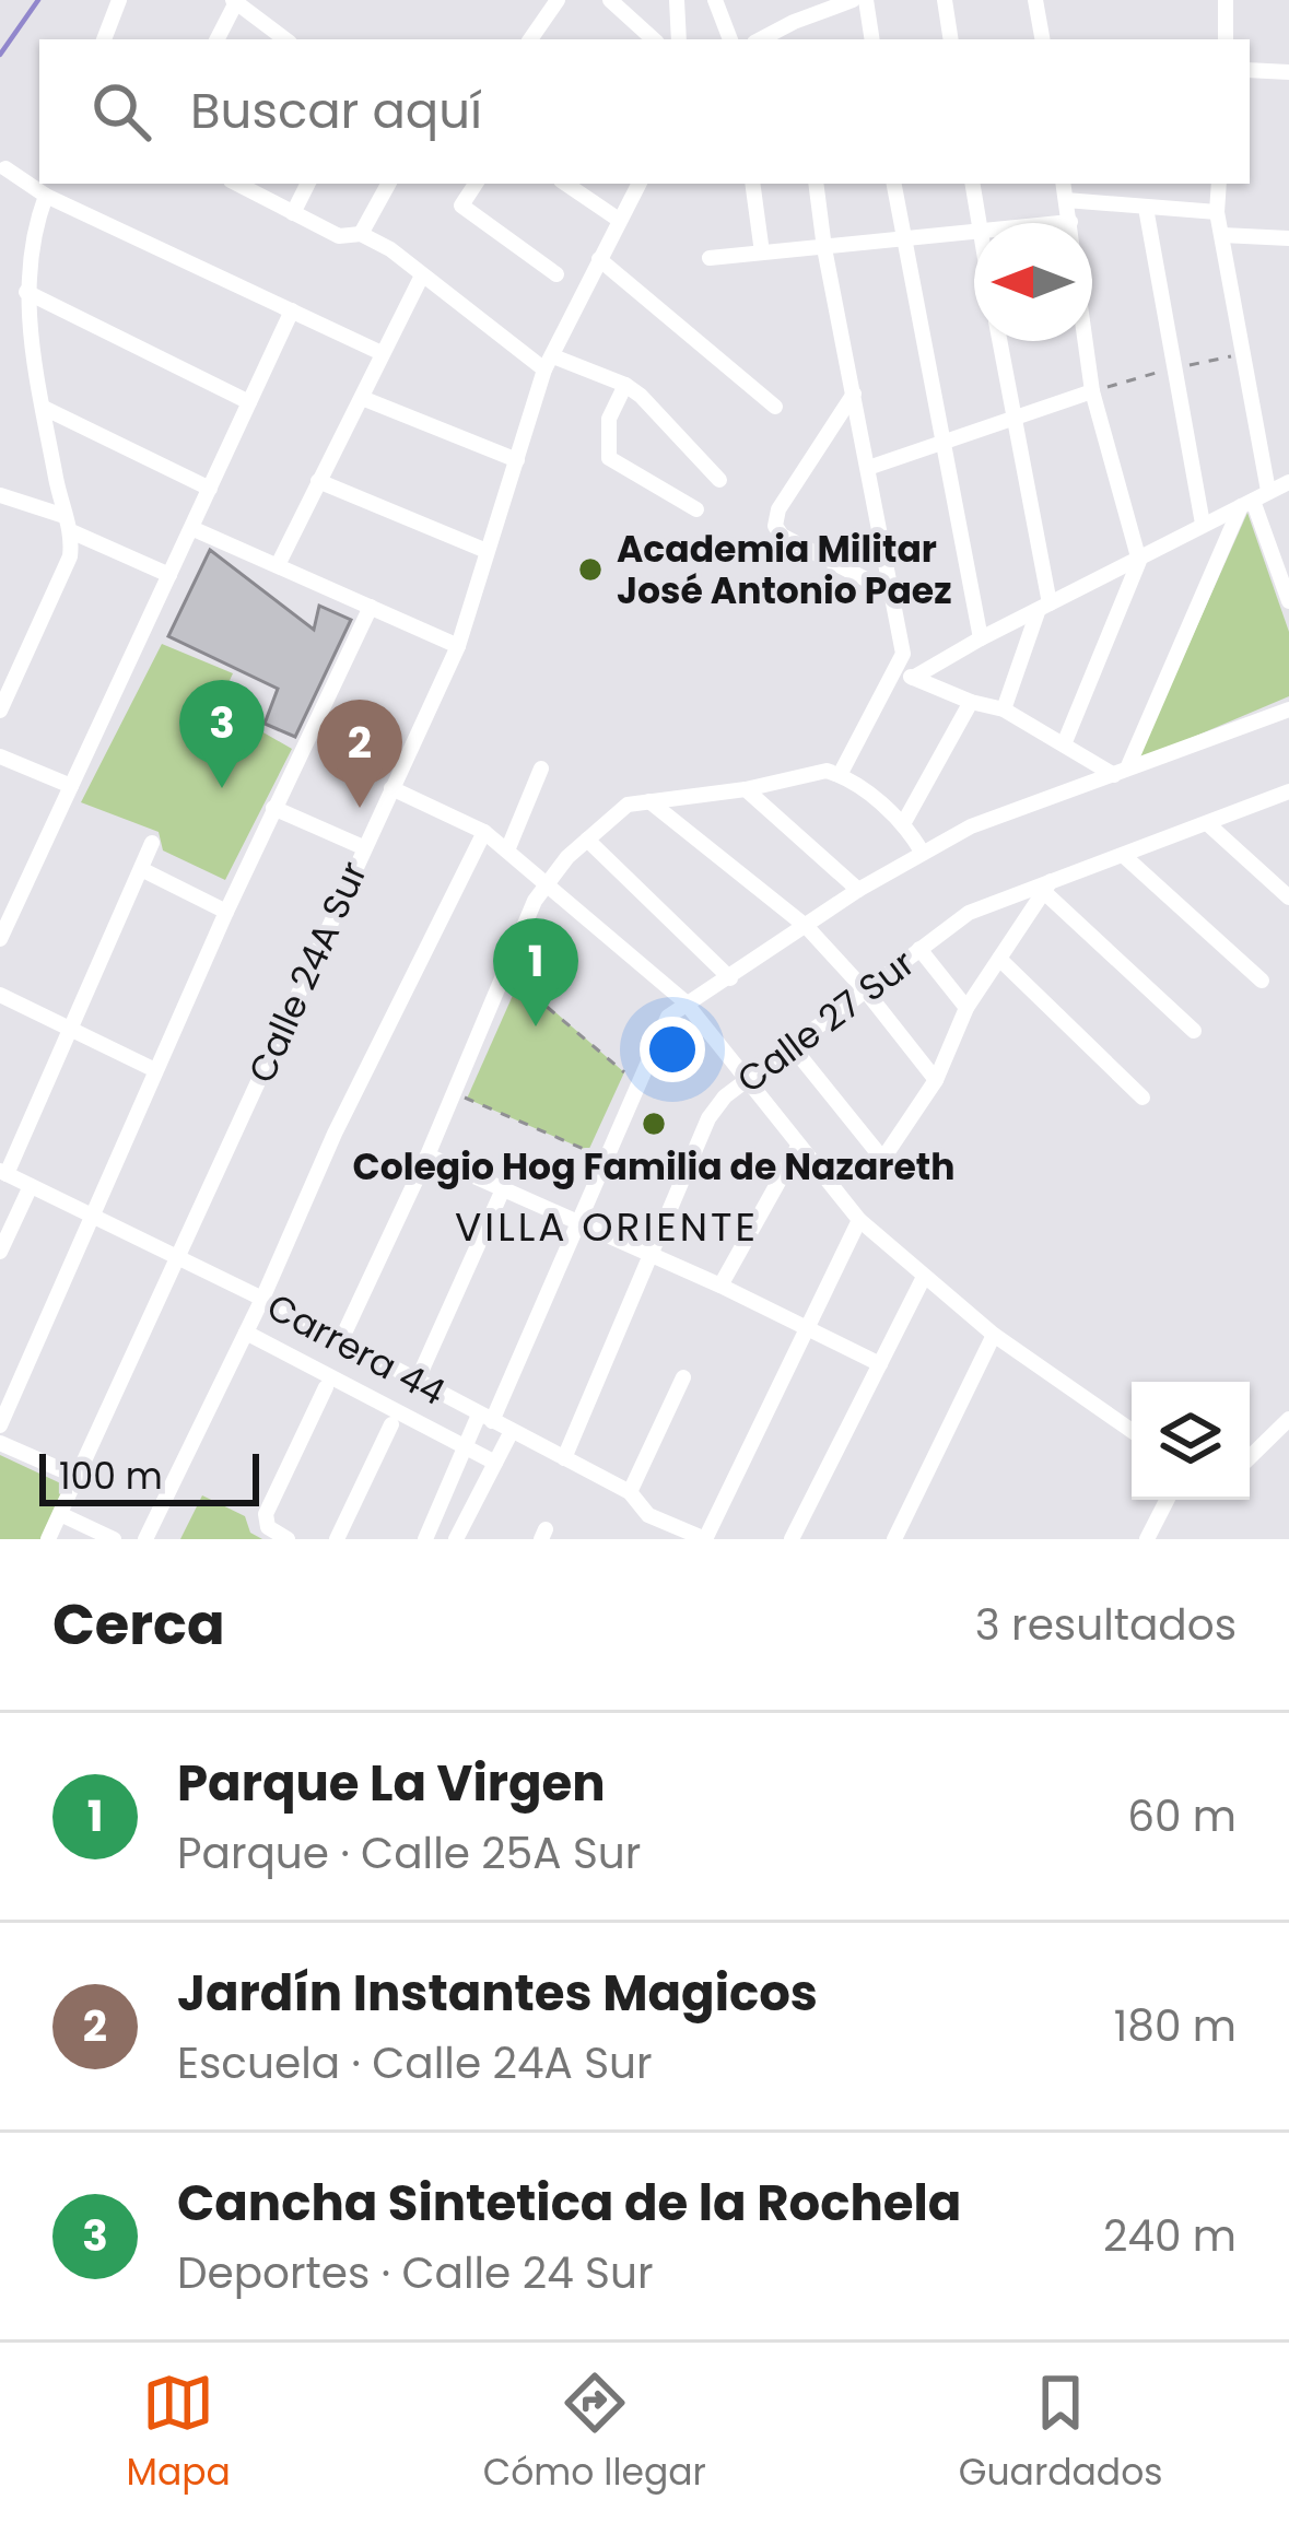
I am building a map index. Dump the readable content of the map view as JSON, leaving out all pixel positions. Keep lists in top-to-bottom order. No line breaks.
{"streets":{"street":["Calle 24A Sur","Calle 27 Sur","Carrera 44"]},"crossings":[["Calle 24A Sur","Carrera 44"],["Calle 27 Sur","Carrera 44"]],"districts":["VILLA ORIENTE"],"places":["Academia Militar José Antonio Paez","Colegio Hog Familia de Nazareth"],"scale_bar":"100 m","north":"left","page":{"search":"Buscar aquí","pins":["3","2","1"],"scale":"100 m","heading":["Cerca","3 resultados"],"list":[{"mark":"1","name":"Parque La Virgen","note":"Parque · Calle 25A Sur","value":"60 m"},{"mark":"2","name":"Jardín Instantes Magicos","note":"Escuela · Calle 24A Sur","value":"180 m"},{"mark":"3","name":"Cancha Sintetica de la Rochela","note":"Deportes · Calle 24 Sur","value":"240 m"}],"nav":["Mapa","Cómo llegar","Guardados"]}}
